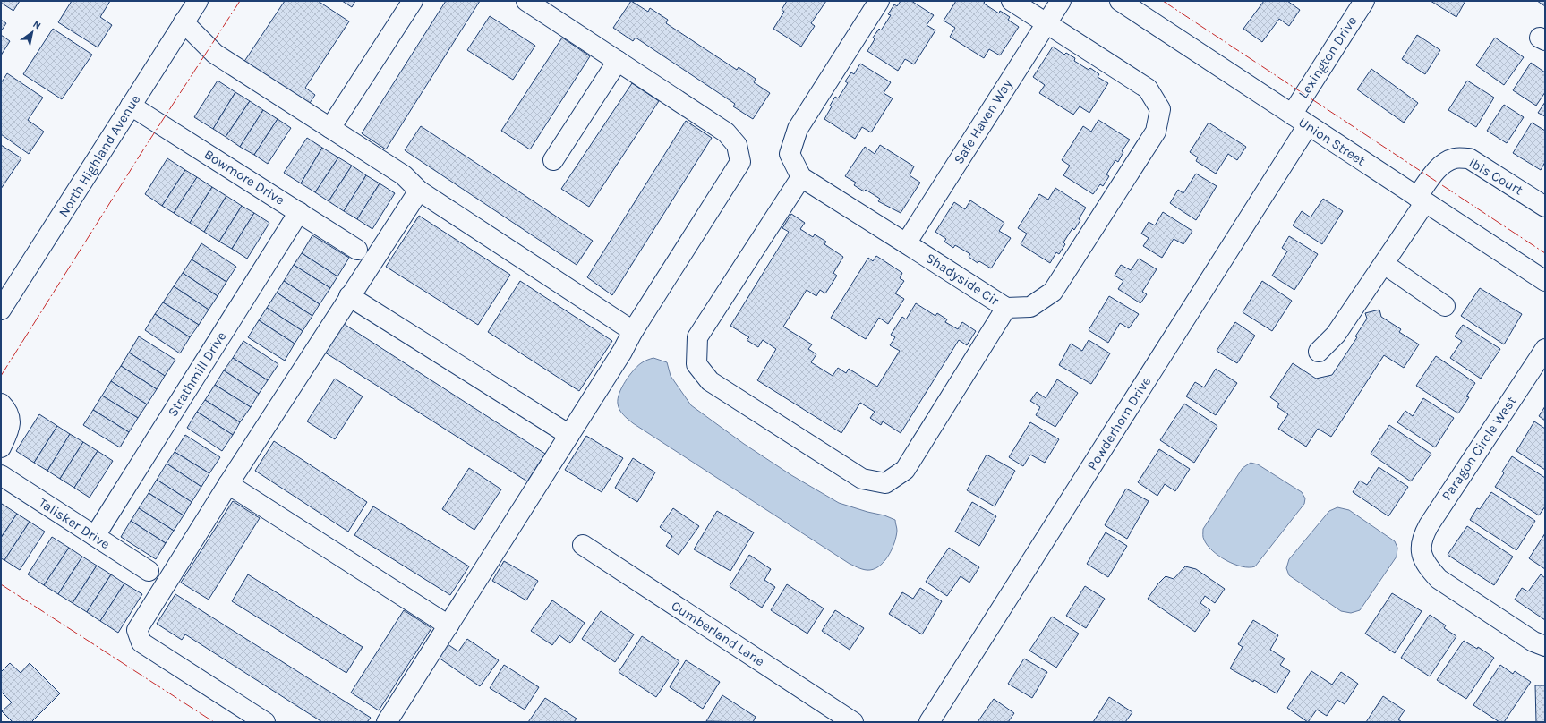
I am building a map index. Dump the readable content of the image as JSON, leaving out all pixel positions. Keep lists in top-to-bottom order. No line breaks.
{"streets":{"street":["Lexington Drive","Safe Haven Way","Union Street","North Highland Avenue","Ibis Court","Bowmore Drive","Shadyside Cir","Strathmill Drive","Powderhorn Drive","Paragon Circle West","Talisker Drive","Cumberland Lane"]},"crossings":[["Lexington Drive","Union Street"],["Safe Haven Way","Shadyside Cir"],["Union Street","Ibis Court"],["Union Street","Powderhorn Drive"],["North Highland Avenue","Bowmore Drive"],["Bowmore Drive","Strathmill Drive"],["Strathmill Drive","Talisker Drive"]],"north":"top right"}
